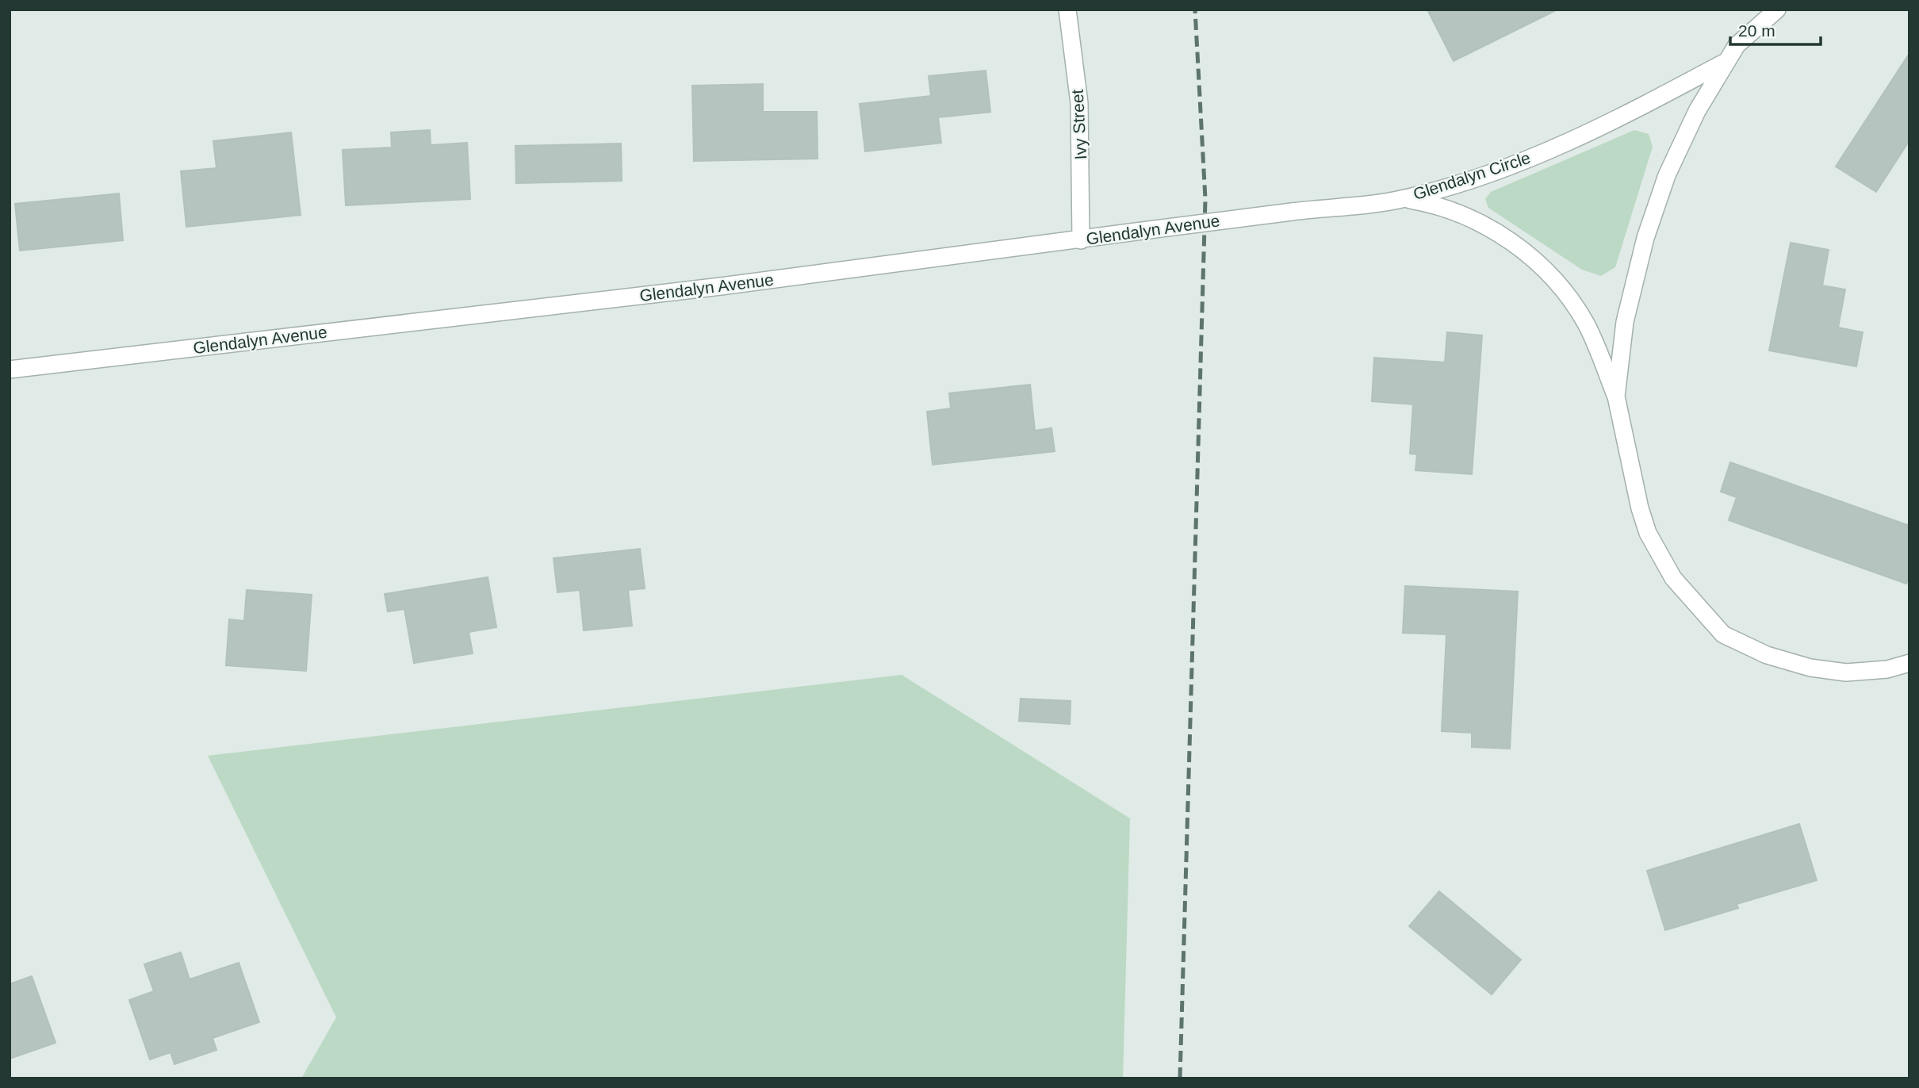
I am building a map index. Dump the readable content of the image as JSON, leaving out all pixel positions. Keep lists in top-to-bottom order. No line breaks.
{"streets":{"street":["Ivy Street","Glendalyn Circle","Glendalyn Avenue"]},"crossings":[["Ivy Street","Glendalyn Avenue"],["Glendalyn Circle","Glendalyn Avenue"]],"scale_bar":"20 m"}
